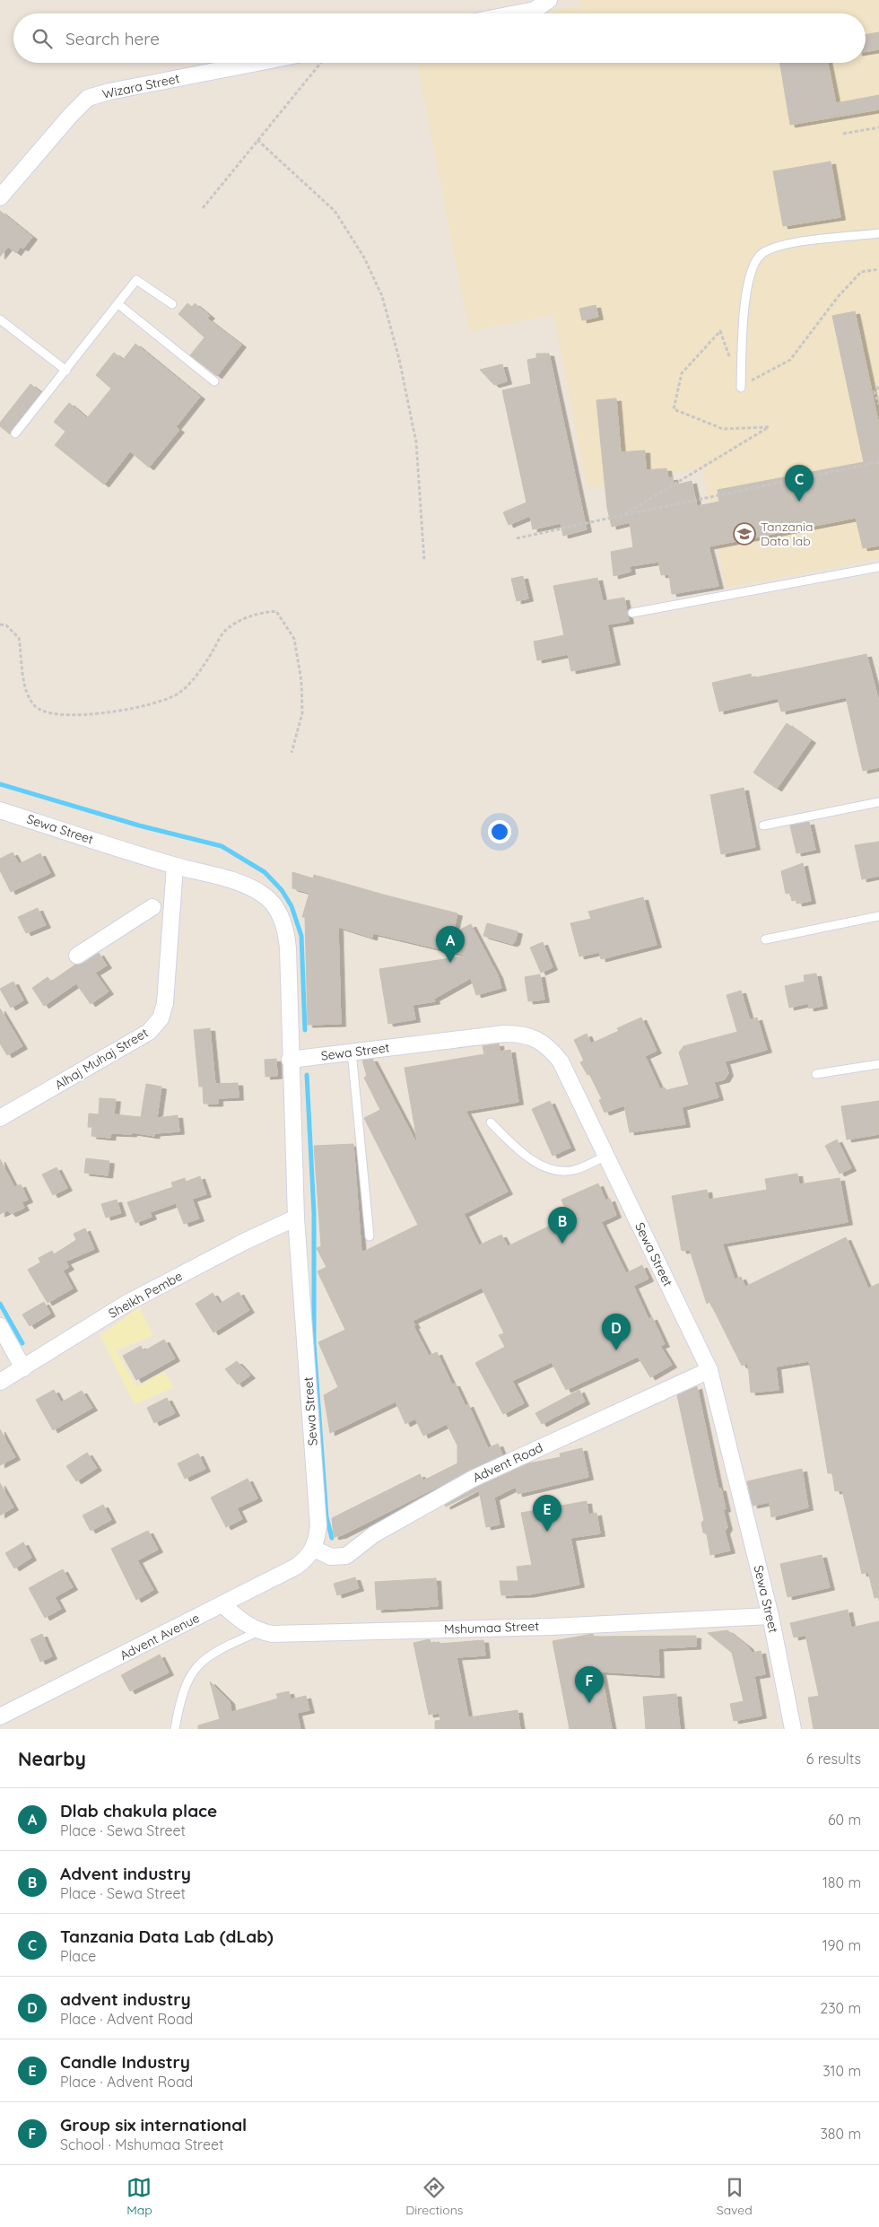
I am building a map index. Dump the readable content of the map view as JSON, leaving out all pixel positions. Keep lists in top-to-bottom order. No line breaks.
{"streets":{"street":["Wizara Street","Sewa Street","Alhaj Muhaj Street","Sheikh Pembe","Advent Road","Mshumaa Street","Advent Avenue"]},"crossings":[["Sewa Street","Alhaj Muhaj Street"],["Sewa Street","Sheikh Pembe"],["Sewa Street","Advent Road"],["Sewa Street","Mshumaa Street"],["Sewa Street","Advent Avenue"],["Advent Road","Advent Avenue"],["Mshumaa Street","Advent Avenue"]],"places":{"school or university":["Tanzania Data lab"]},"page":{"search":"Search here","pins":["C","A","B","D","E","F"],"heading":["Nearby","6 results"],"list":[{"mark":"A","name":"Dlab chakula place","note":"Place · Sewa Street","value":"60 m"},{"mark":"B","name":"Advent industry","note":"Place · Sewa Street","value":"180 m"},{"mark":"C","name":"Tanzania Data Lab (dLab)","note":"Place","value":"190 m"},{"mark":"D","name":"advent industry","note":"Place · Advent Road","value":"230 m"},{"mark":"E","name":"Candle Industry","note":"Place · Advent Road","value":"310 m"},{"mark":"F","name":"Group six international","note":"School · Mshumaa Street","value":"380 m"}],"nav":["Map","Directions","Saved"]}}
